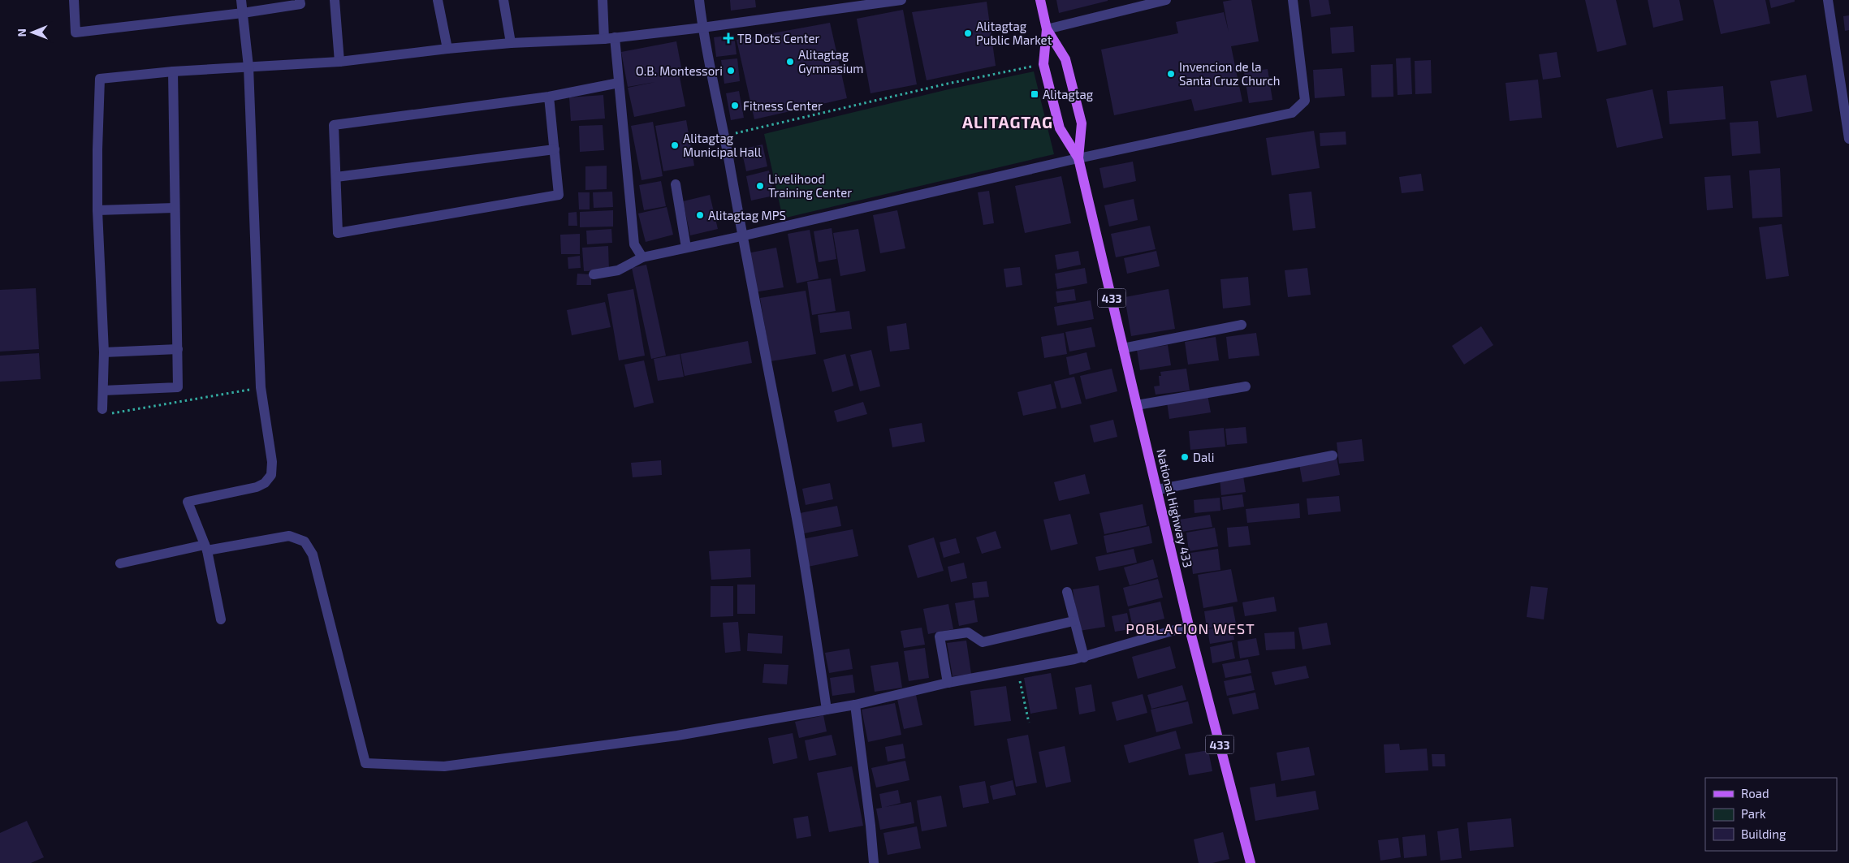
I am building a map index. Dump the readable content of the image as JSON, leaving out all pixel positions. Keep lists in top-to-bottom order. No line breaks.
{"streets":{"main road":["433","National Highway 433"]},"districts":["ALITAGTAG","POBLACION WEST"],"places":{"other":["Alitagtag Public Market","Alitagtag Gymnasium","O.B. Montessori","Invencion de la Santa Cruz Church","Fitness Center","Alitagtag Municipal Hall","Livelihood Training Center","Alitagtag MPS","Dali"],"health":["TB Dots Center"],"transit":["Alitagtag"]},"legend":["Road","Park","Building"],"north":"left"}
